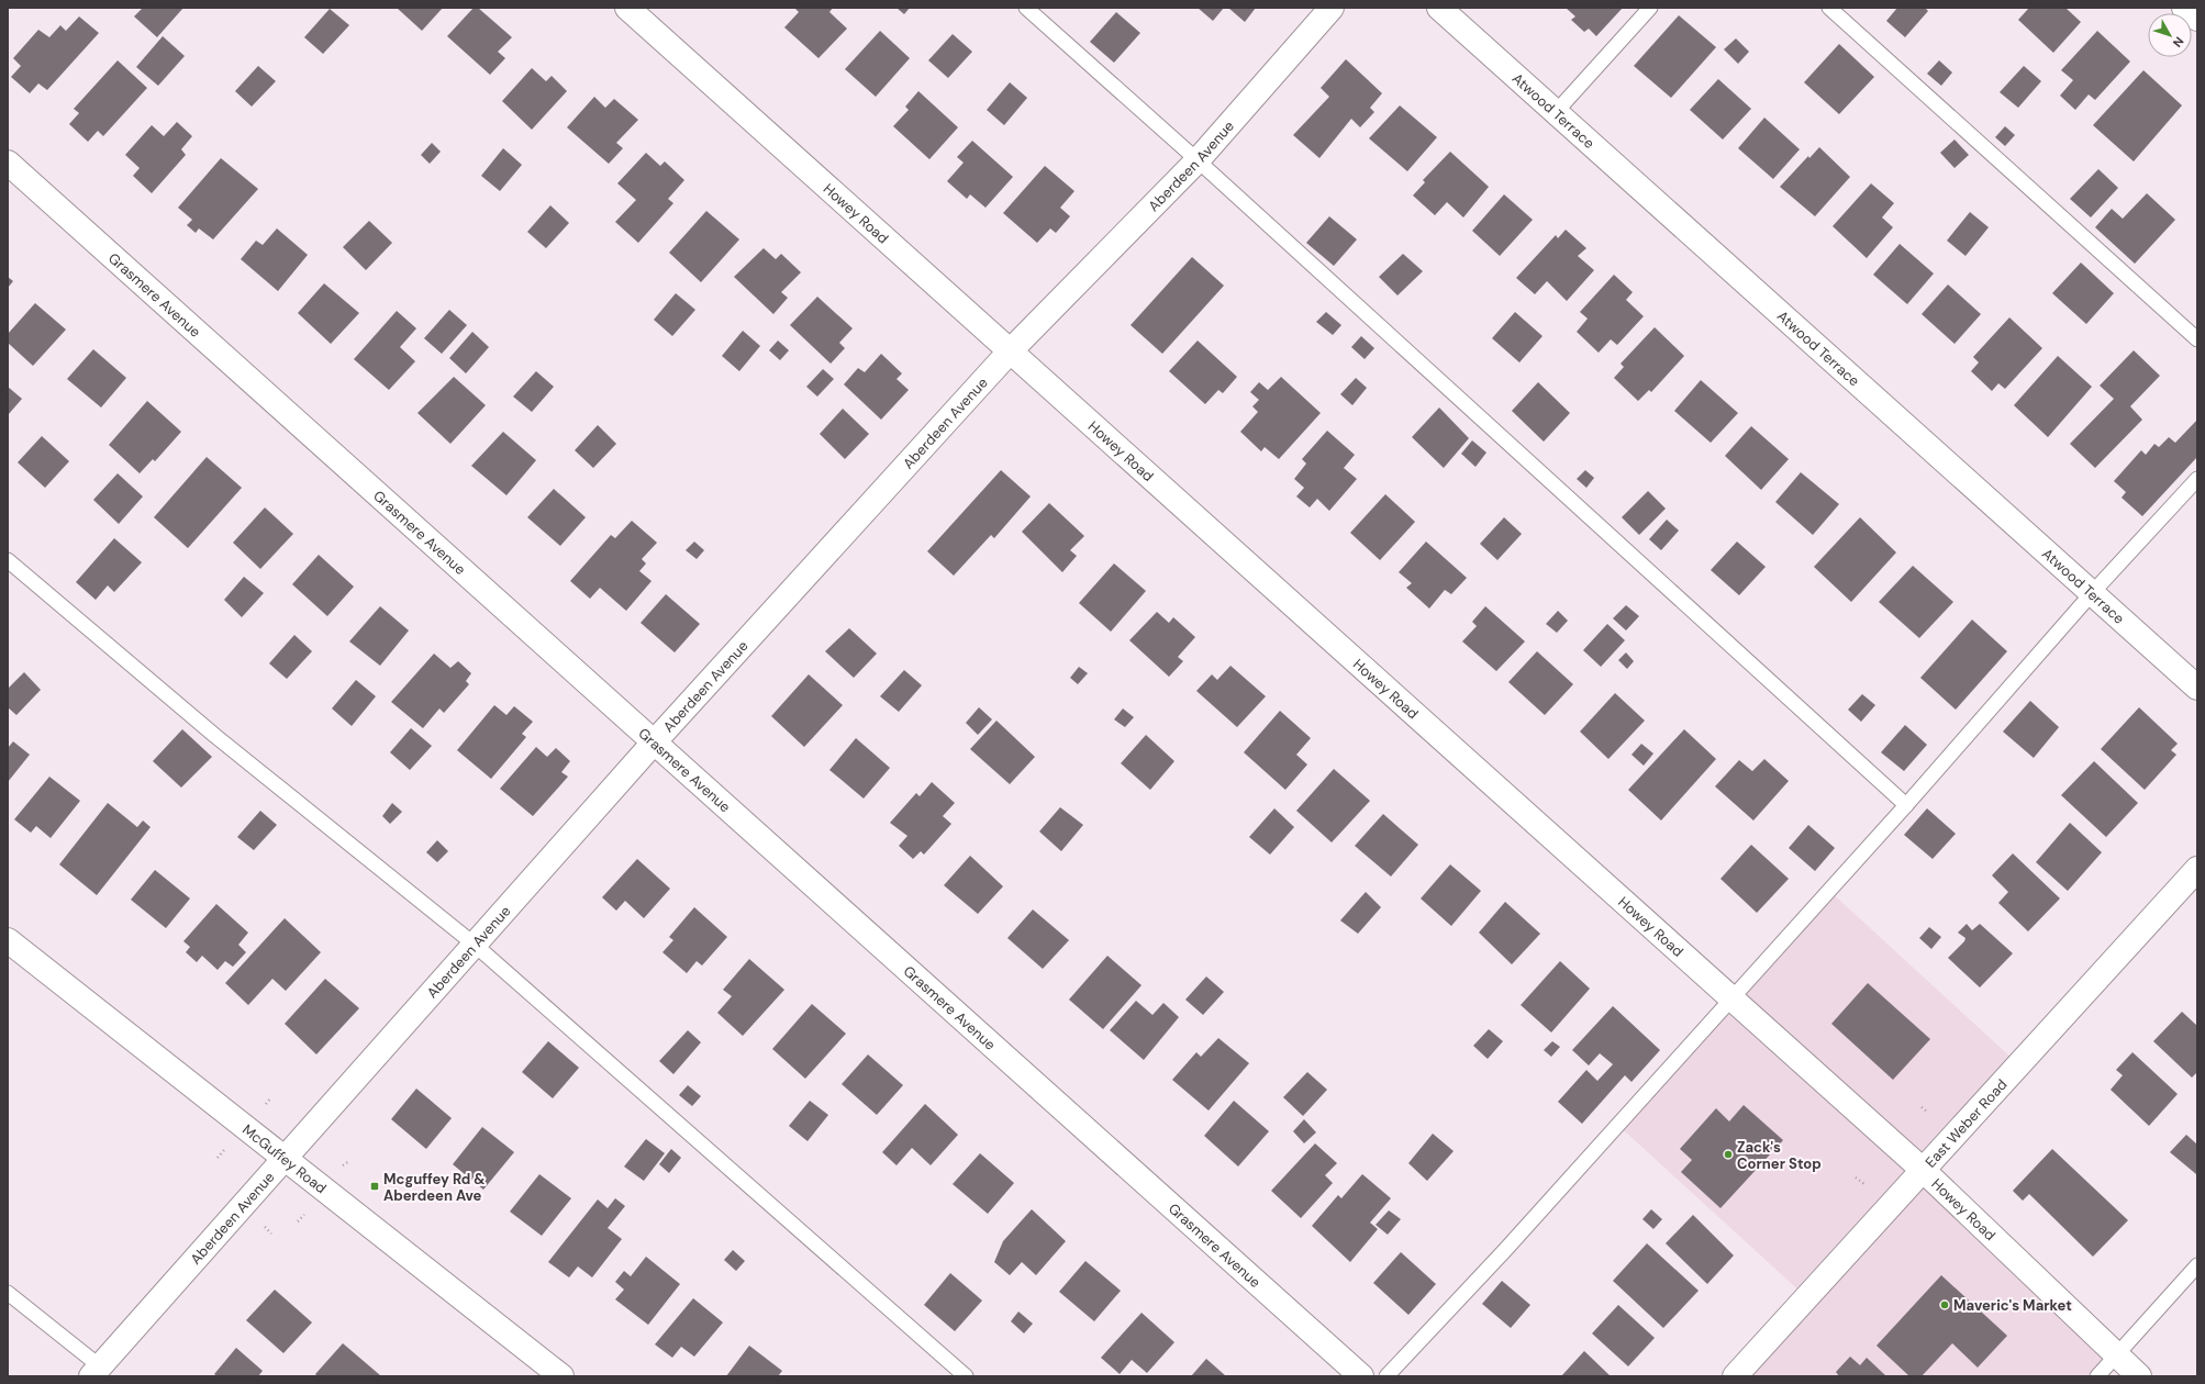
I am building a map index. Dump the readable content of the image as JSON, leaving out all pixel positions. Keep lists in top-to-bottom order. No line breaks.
{"streets":{"street":["Atwood Terrace","Aberdeen Avenue","Howey Road","Grasmere Avenue","East Weber Road","McGuffey Road"]},"crossings":[["Aberdeen Avenue","Howey Road"],["Aberdeen Avenue","Grasmere Avenue"],["Aberdeen Avenue","McGuffey Road"],["Howey Road","East Weber Road"]],"places":{"other":["Zack's Corner Stop","Maveric's Market"],"transit":["Mcguffey Rd & Aberdeen Ave"]},"north":"bottom right"}
